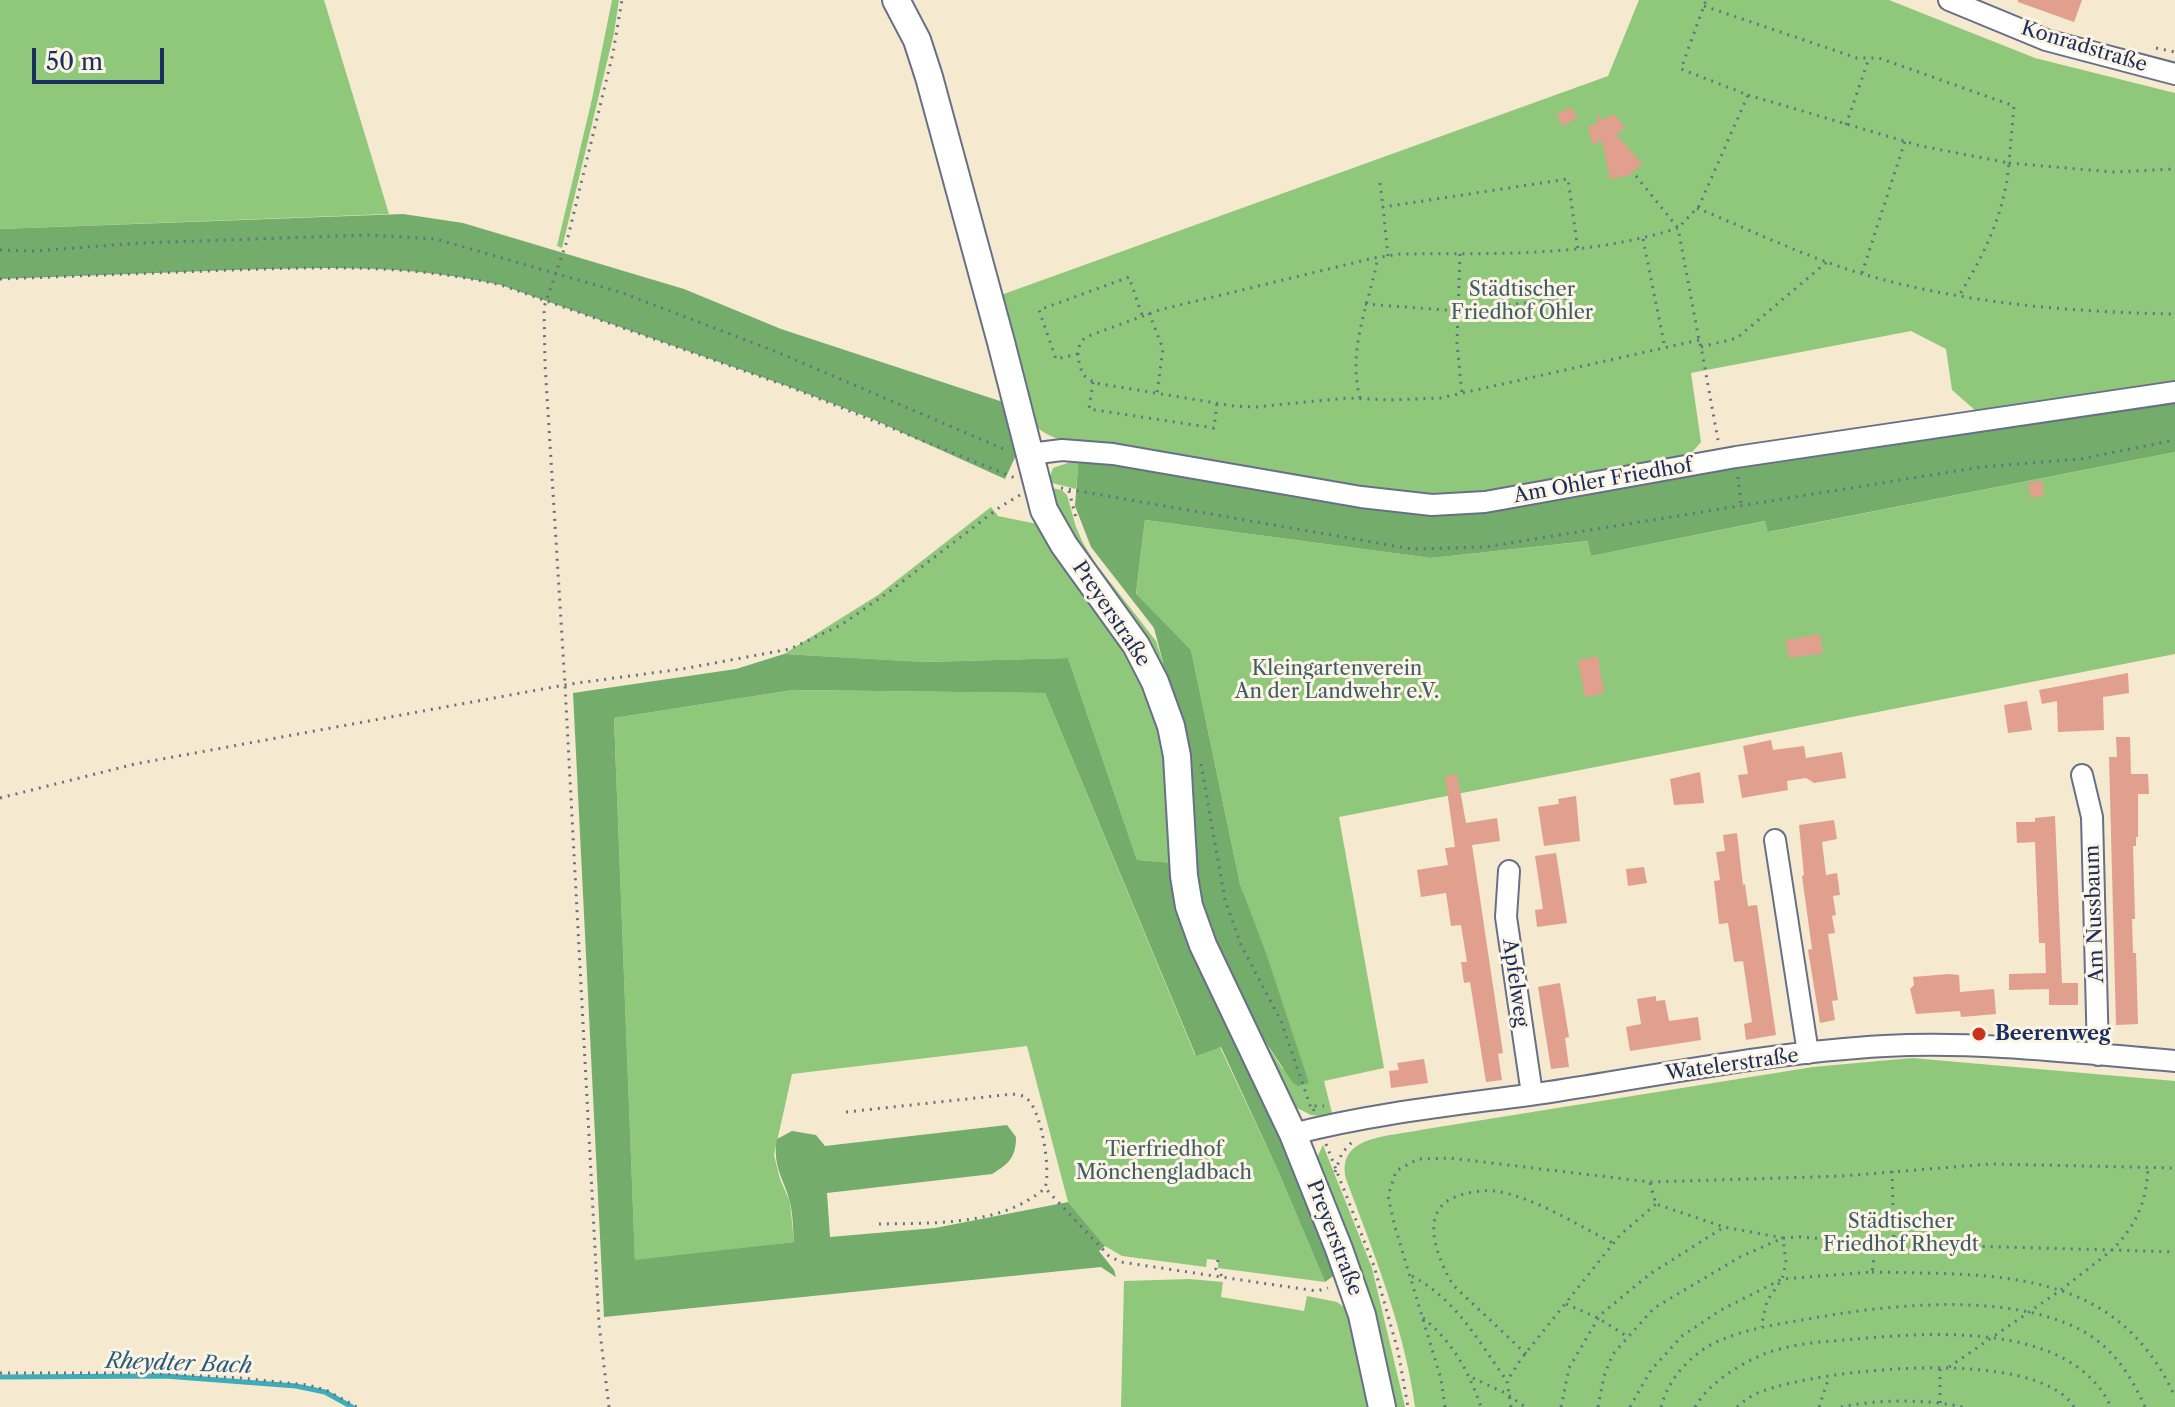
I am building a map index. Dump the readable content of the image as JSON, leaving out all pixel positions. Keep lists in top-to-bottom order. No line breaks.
{"streets":{"main road":["Preyerstraße"],"street":["Konradstraße","Am Ohler Friedhof","Am Nussbaum","Apfelweg","Watelerstraße"]},"crossings":[["Am Ohler Friedhof","Preyerstraße"],["Preyerstraße","Watelerstraße"],["Am Nussbaum","Watelerstraße"],["Apfelweg","Watelerstraße"]],"water":["Rheydter Bach"],"parks":["Städtischer Friedhof Ohler","Kleingartenverein An der Landwehr e.V.","Tierfriedhof Mönchengladbach","Städtischer Friedhof Rheydt"],"places":["Beerenweg"],"scale_bar":"50 m"}
